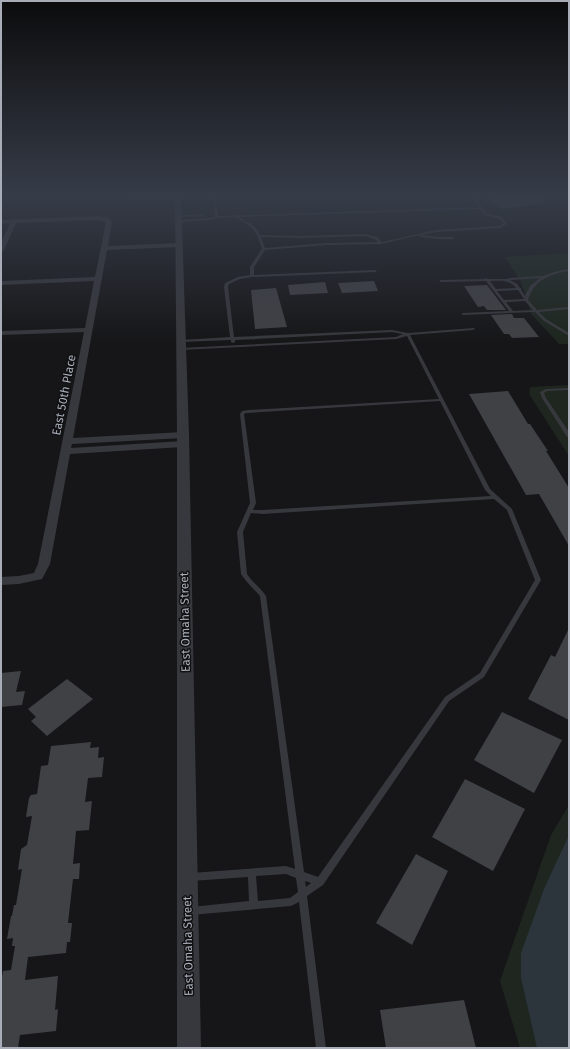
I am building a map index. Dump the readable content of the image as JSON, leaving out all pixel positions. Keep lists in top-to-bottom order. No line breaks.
{"streets":{"street":["East 50th Place","East Omaha Street"]}}
